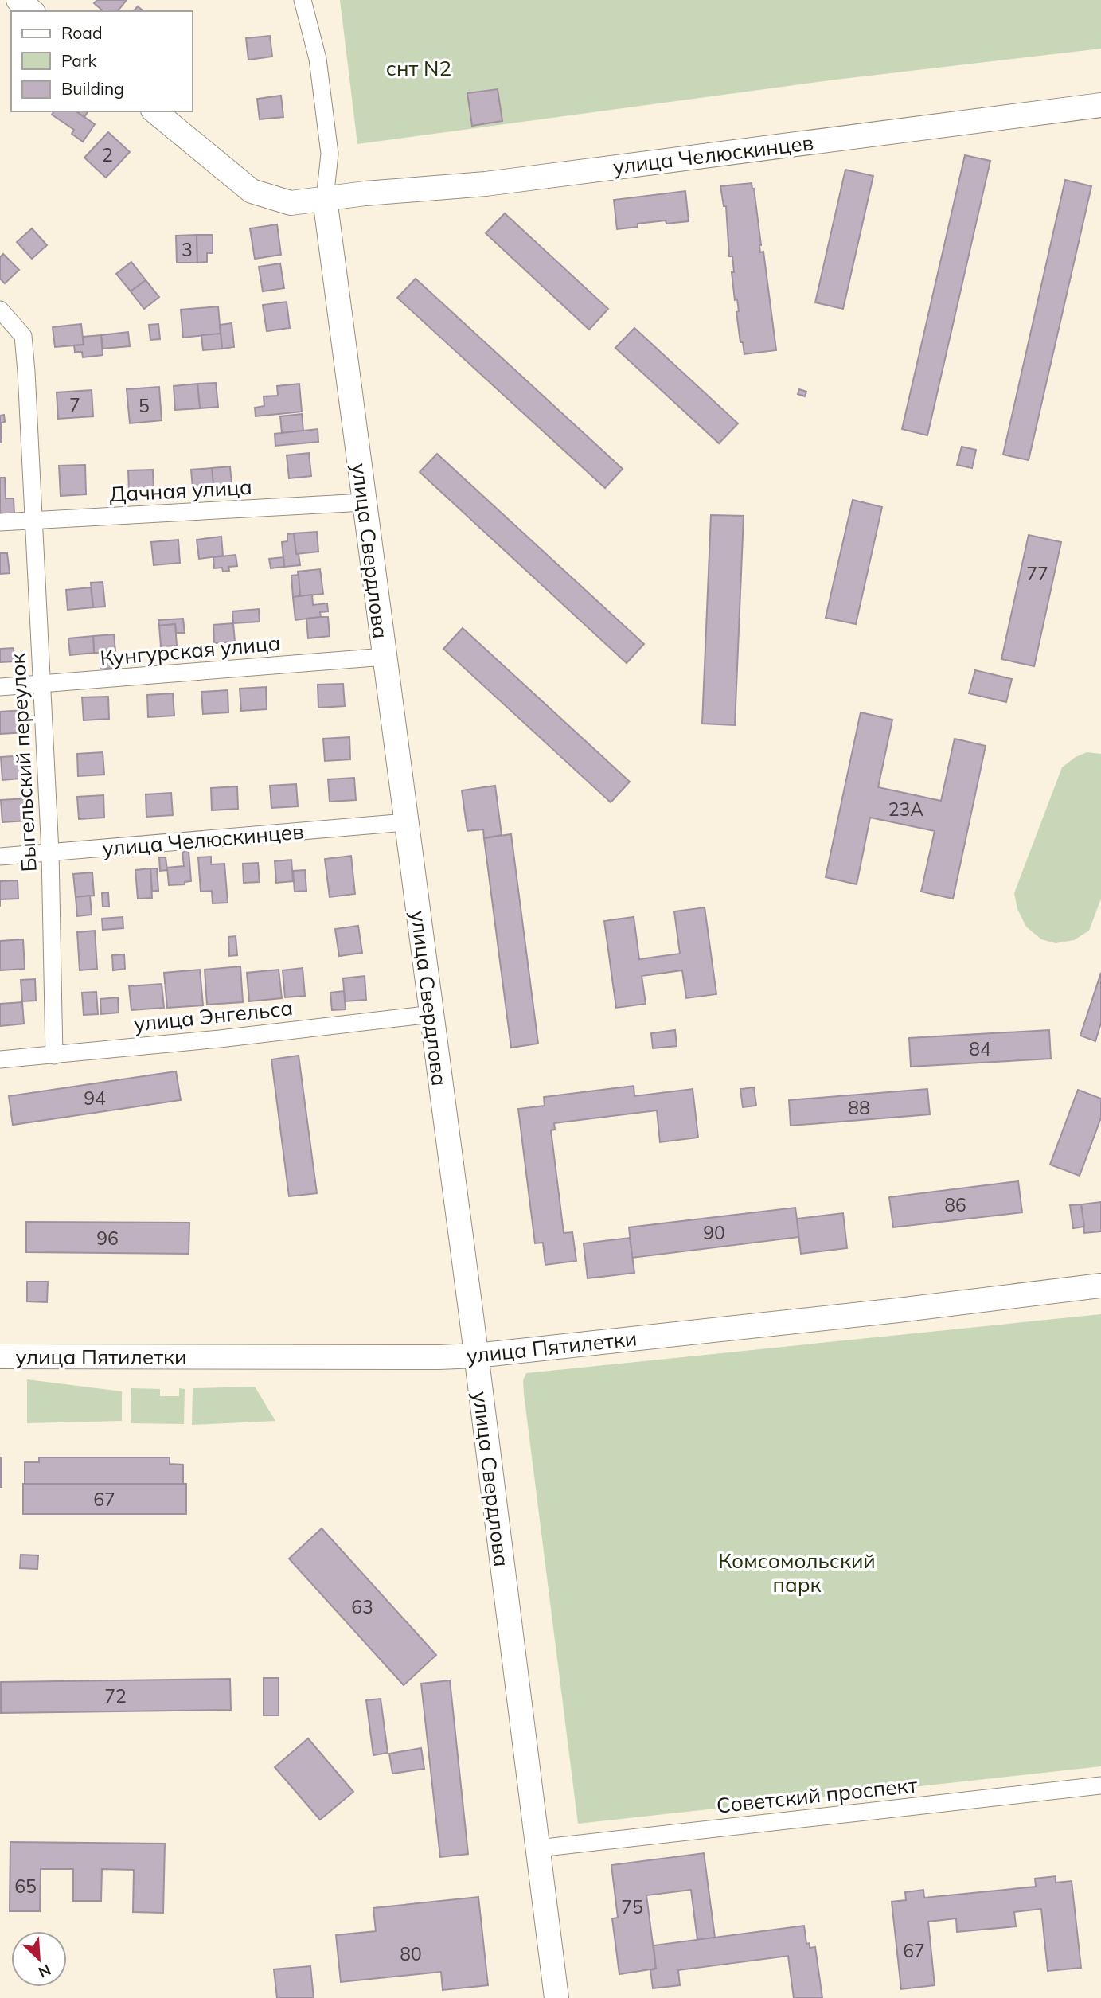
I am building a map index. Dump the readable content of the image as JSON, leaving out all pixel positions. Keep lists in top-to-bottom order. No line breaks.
{"streets":{"street":["улица Челюскинцев","Дачная улица","улица Свердлова","Кунгурская улица","Быгельский переулок","улица Энгельса","улица Пятилетки","Советский проспект"]},"crossings":[["улица Челюскинцев","улица Свердлова"],["улица Челюскинцев","Быгельский переулок"],["Дачная улица","улица Свердлова"],["Дачная улица","Быгельский переулок"],["улица Свердлова","Кунгурская улица"],["улица Свердлова","улица Энгельса"],["улица Свердлова","улица Пятилетки"],["улица Свердлова","Советский проспект"],["Кунгурская улица","Быгельский переулок"],["Быгельский переулок","улица Энгельса"]],"parks":["снт N2","Комсомольский парк"],"house_numbers":["2","3","7","5","77","23А","84","94","88","86","90","96","67","63","72","65","75","67","80"],"legend":["Road","Park","Building"],"north":"bottom right"}
